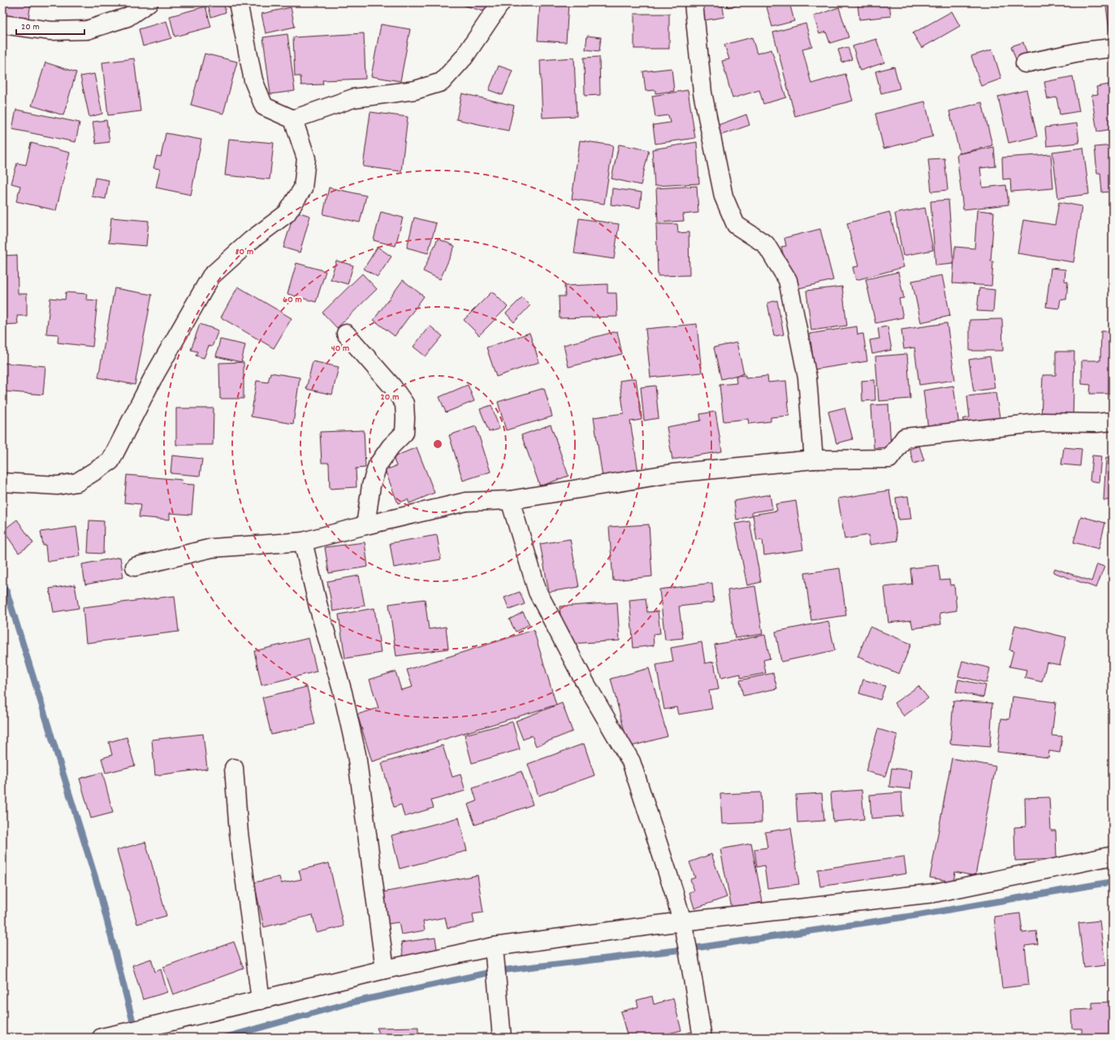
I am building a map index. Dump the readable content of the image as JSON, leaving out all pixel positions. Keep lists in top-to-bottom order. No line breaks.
{"scale_bar":"20 m","rings":["80 m","60 m","40 m","20 m"]}
